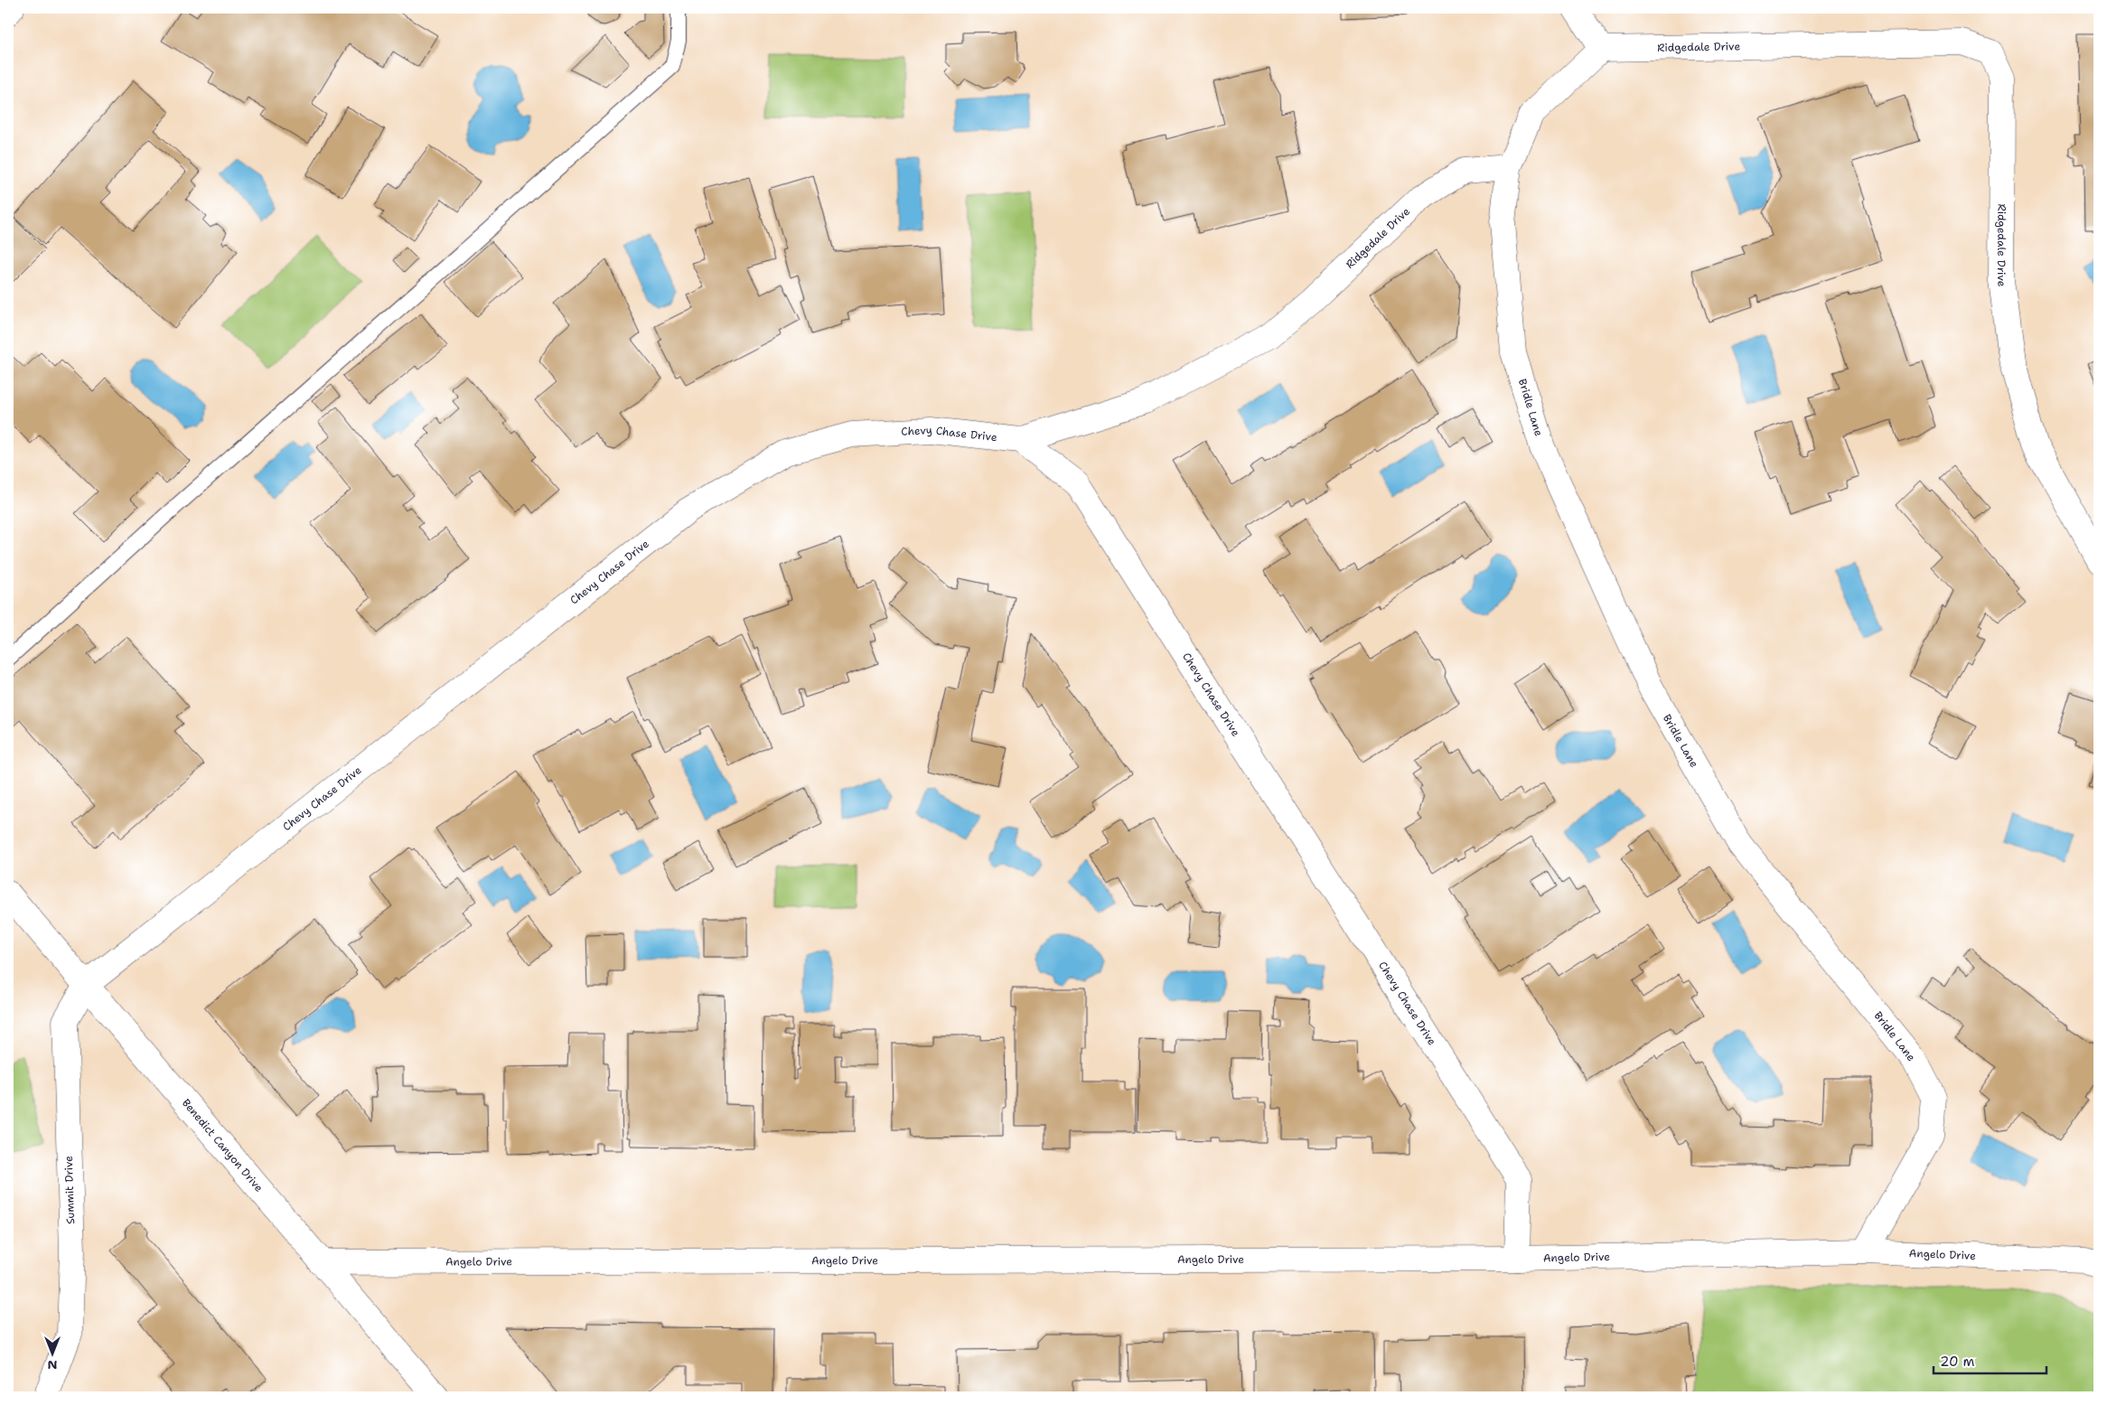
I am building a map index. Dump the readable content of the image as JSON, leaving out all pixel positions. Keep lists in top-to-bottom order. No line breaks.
{"streets":{"street":["Ridgedale Drive","Bridle Lane","Chevy Chase Drive","Benedict Canyon Drive","Summit Drive","Angelo Drive"]},"crossings":[["Ridgedale Drive","Bridle Lane"],["Ridgedale Drive","Chevy Chase Drive"],["Bridle Lane","Angelo Drive"],["Chevy Chase Drive","Benedict Canyon Drive"],["Chevy Chase Drive","Summit Drive"],["Chevy Chase Drive","Angelo Drive"],["Benedict Canyon Drive","Summit Drive"],["Benedict Canyon Drive","Angelo Drive"]],"scale_bar":"20 m","north":"bottom"}
